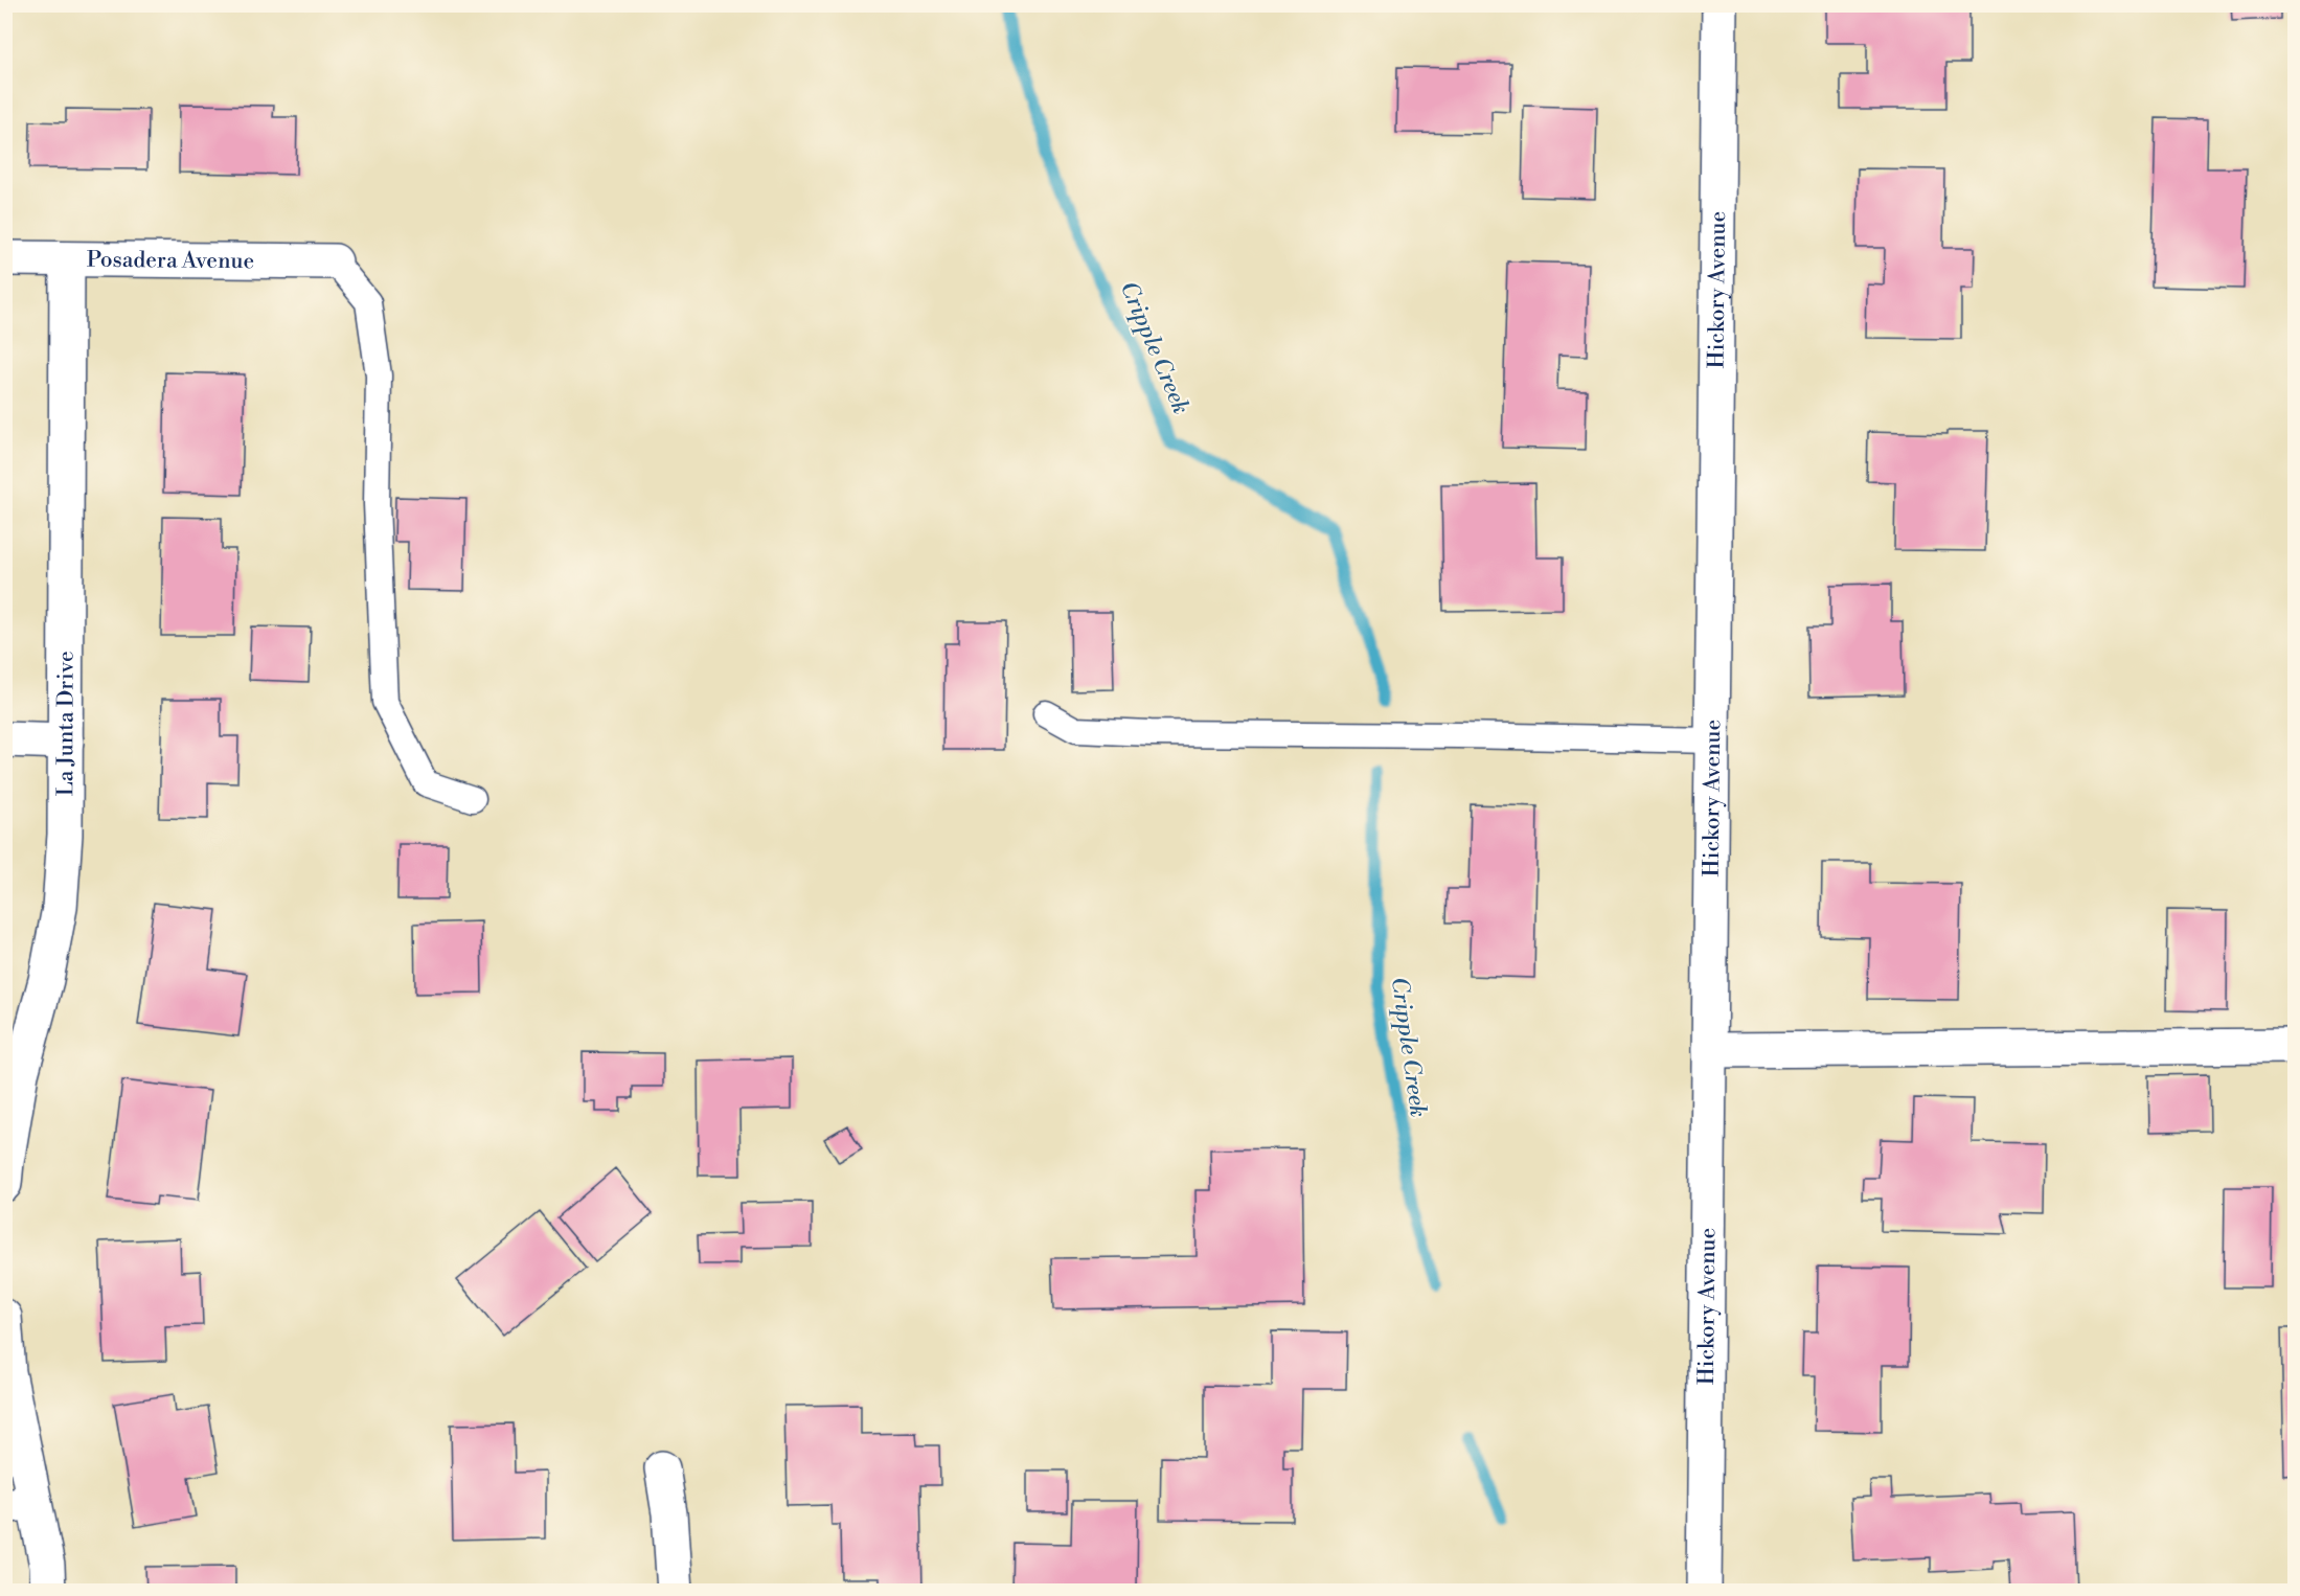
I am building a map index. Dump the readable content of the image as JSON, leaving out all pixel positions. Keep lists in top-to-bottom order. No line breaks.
{"streets":{"street":["Posadera Avenue","Hickory Avenue","La Junta Drive"]},"crossings":[["Posadera Avenue","La Junta Drive"]],"water":["Cripple Creek"]}
